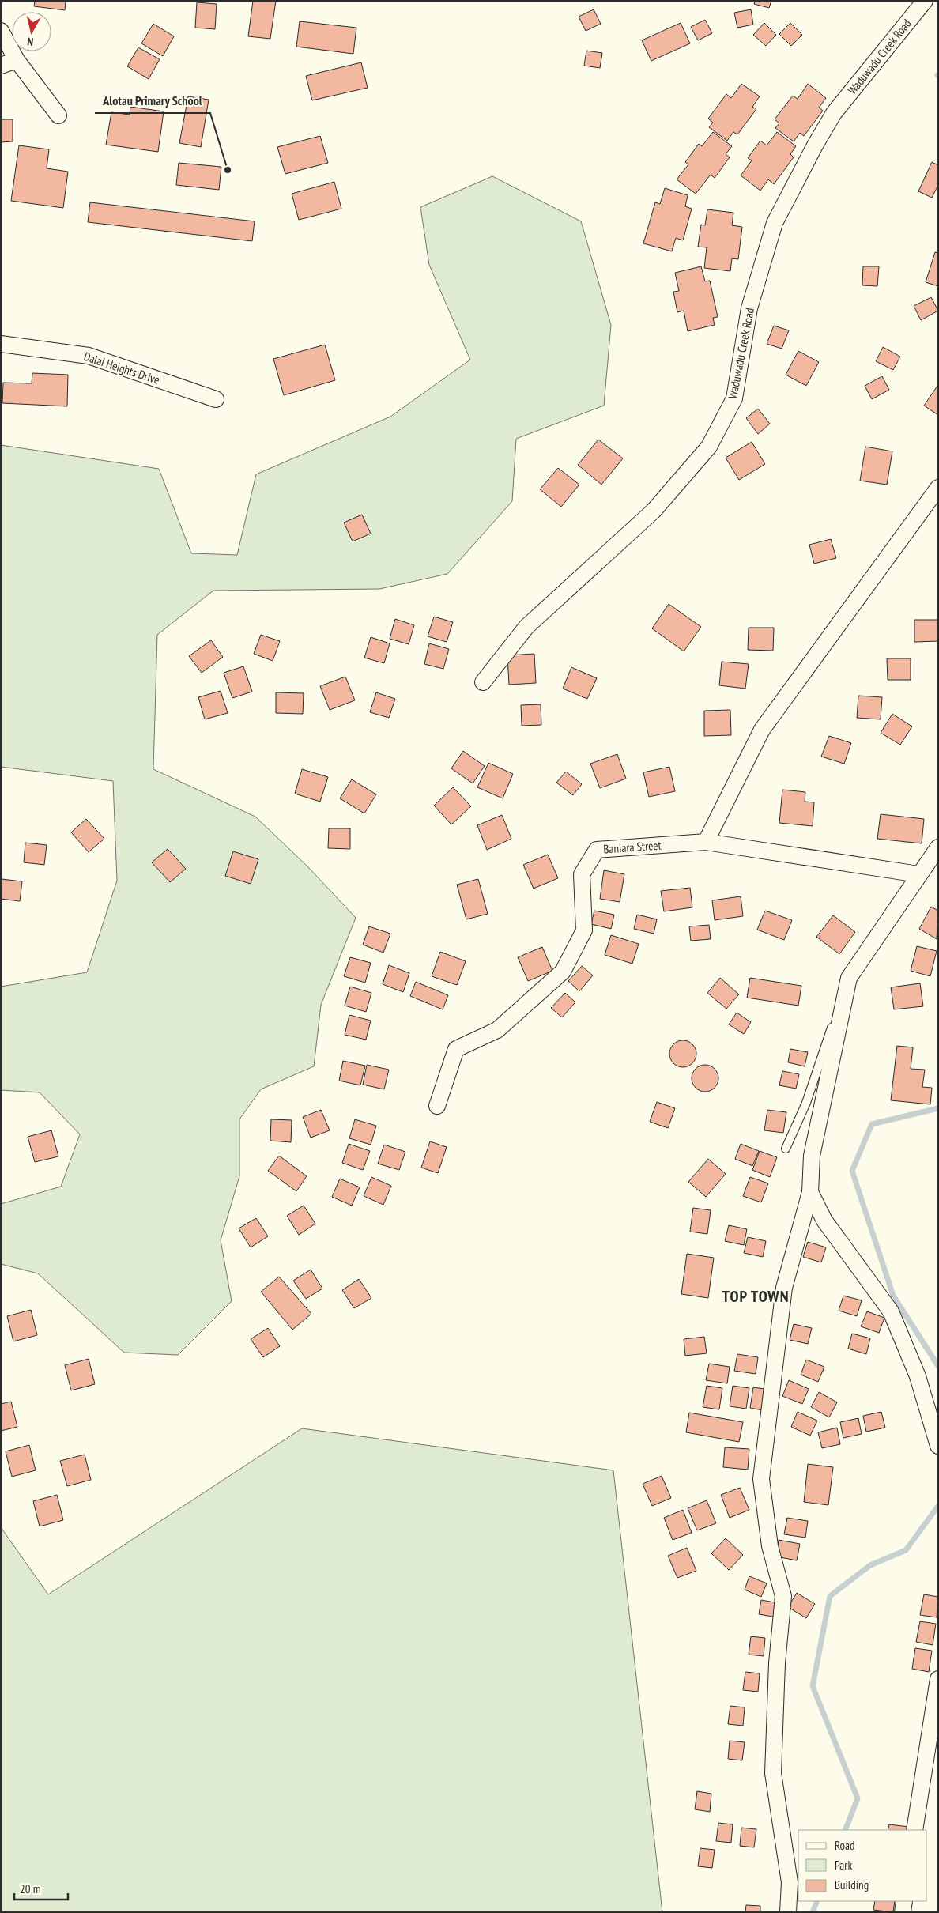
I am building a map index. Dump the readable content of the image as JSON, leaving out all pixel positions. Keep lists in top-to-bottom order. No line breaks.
{"streets":{"street":["Waduwadu Creek Road","Dalai Heights Drive","Baniara Street"]},"districts":["TOP TOWN"],"places":["Alotau Primary School"],"legend":["Road","Park","Building"],"scale_bar":"20 m","north":"bottom"}
